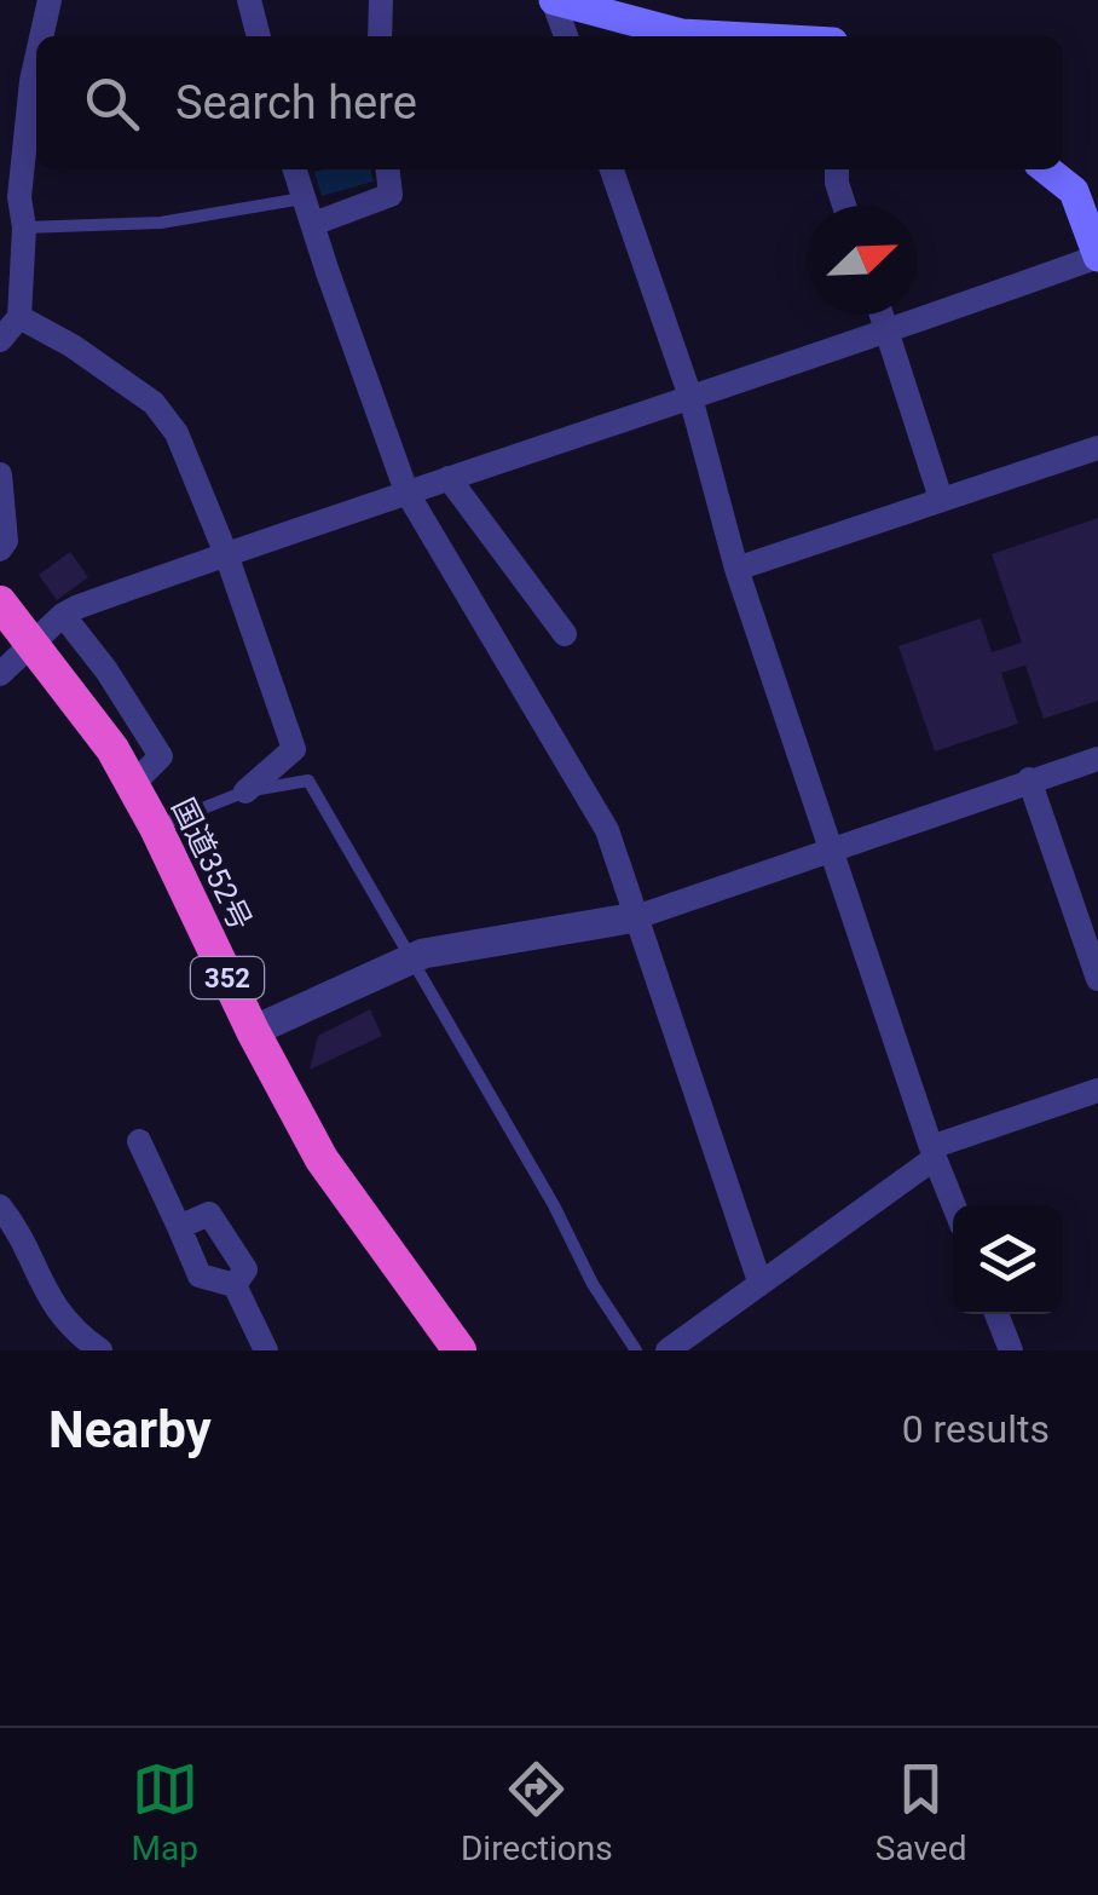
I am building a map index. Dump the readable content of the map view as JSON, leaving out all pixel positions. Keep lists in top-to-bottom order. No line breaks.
{"streets":{"highway":["国道352号","352"]},"north":"top right","page":{"search":"Search here","heading":["Nearby","0 results"],"nav":["Map","Directions","Saved"]}}
